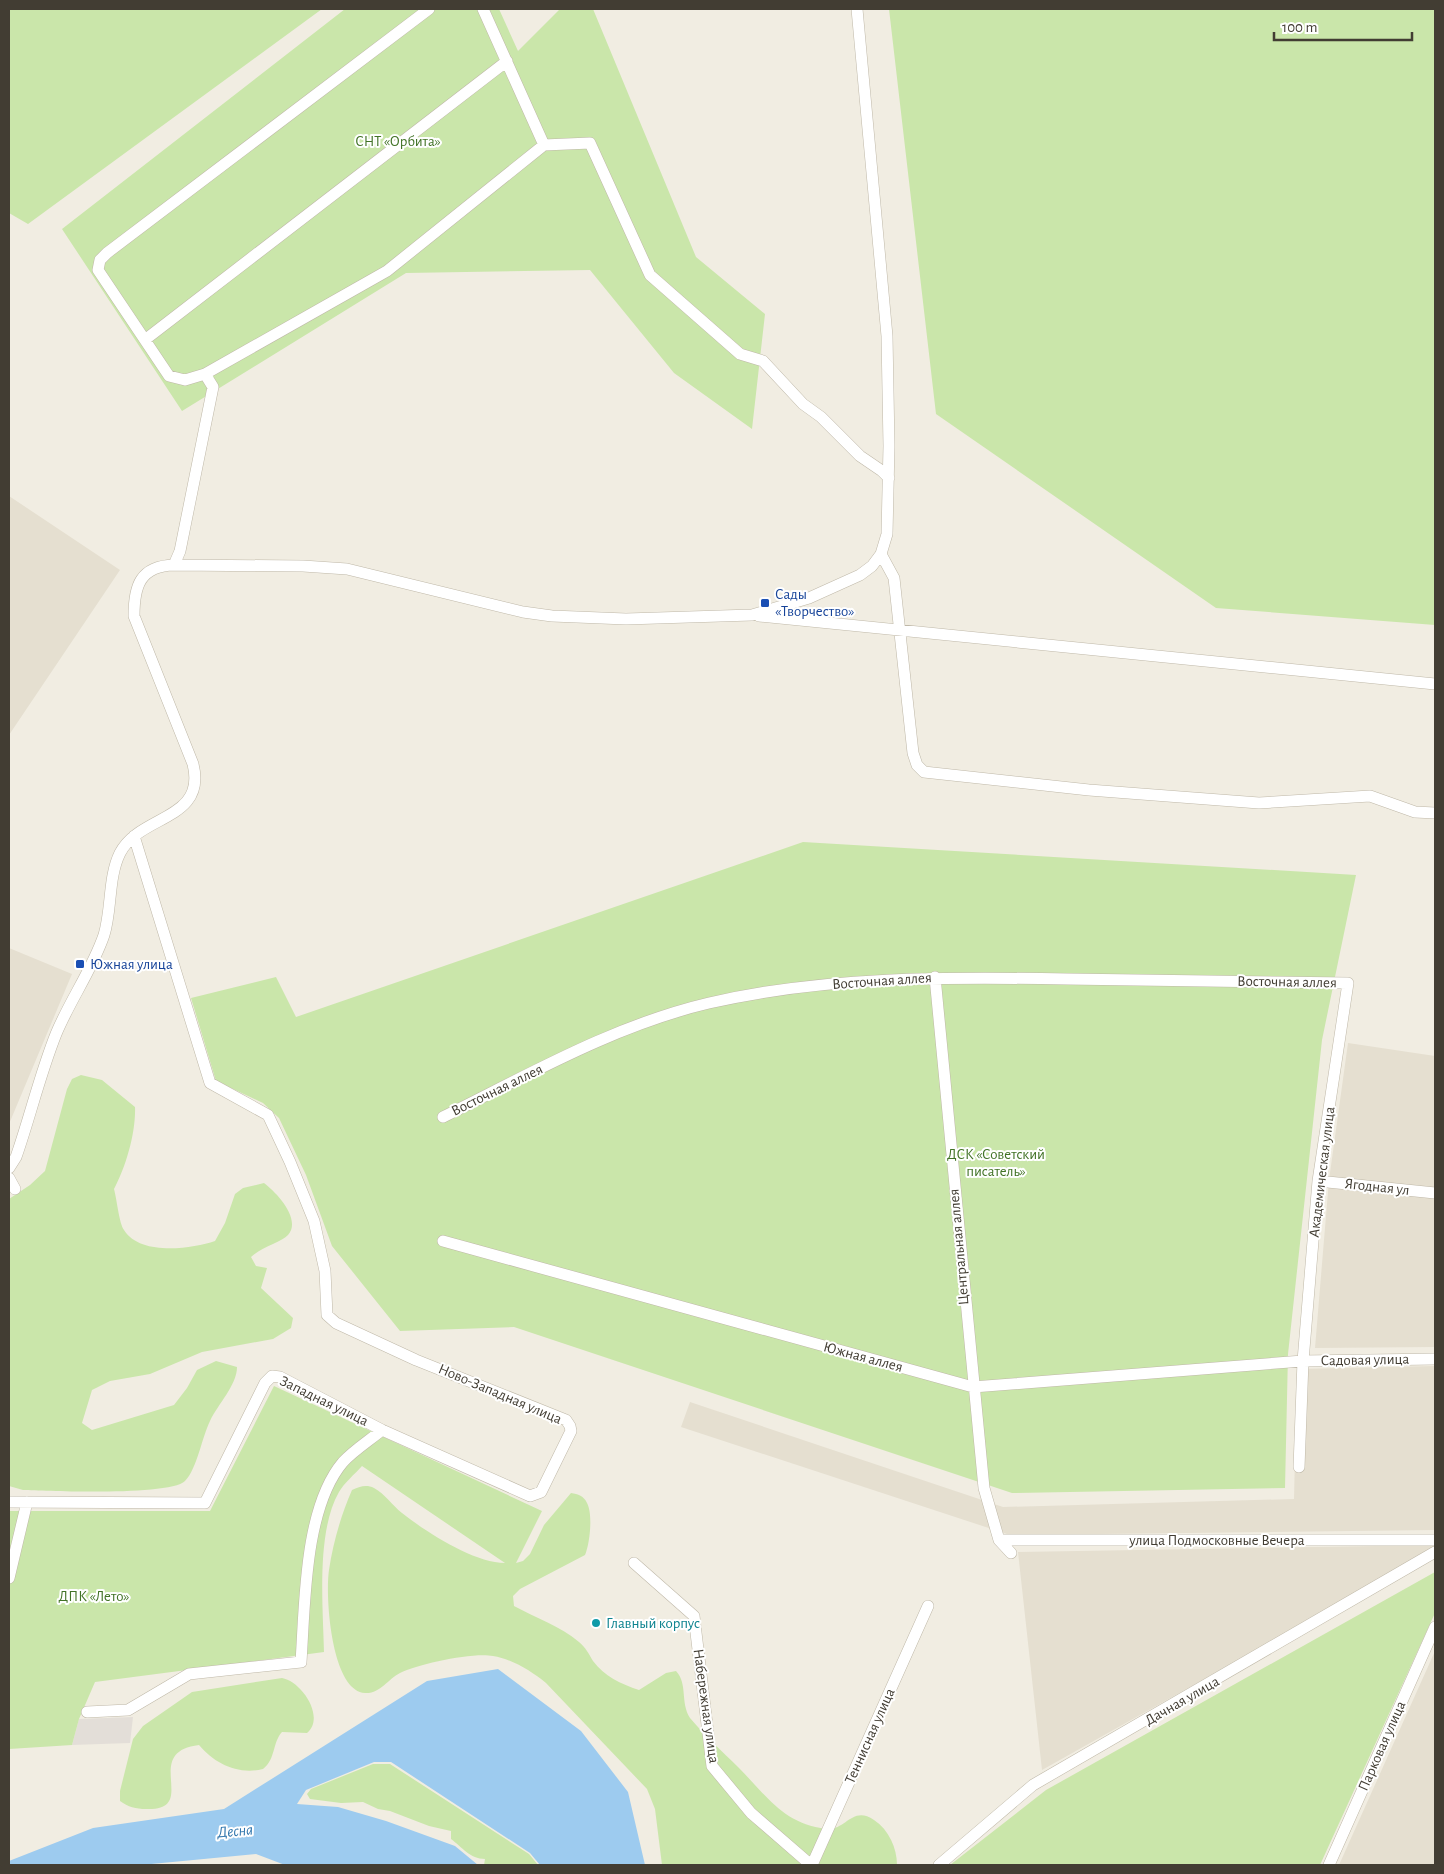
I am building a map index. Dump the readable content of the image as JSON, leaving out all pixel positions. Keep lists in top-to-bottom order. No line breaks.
{"streets":{"street":["Восточная аллея","Академическая улица","Ягодная ул","Центральная аллея","Южная аллея","Садовая улица","Ново-Западная улица","Западная улица","улица Подмосковные Вечера","Дачная улица","Набережная улица","Теннисная улица","Парковая улица"]},"crossings":[["Восточная аллея","Академическая улица"],["Восточная аллея","Центральная аллея"],["Академическая улица","Ягодная ул"],["Академическая улица","Южная аллея"],["Академическая улица","Садовая улица"],["Центральная аллея","Южная аллея"],["Центральная аллея","улица Подмосковные Вечера"],["Южная аллея","Садовая улица"],["Ново-Западная улица","Западная улица"],["Набережная улица","Теннисная улица"]],"water":["Десна"],"parks":["СНТ «Орбита»","ДСК «Советский писатель»","ДПК «Лето»"],"places":{"transit":["Сады «Творчество»","Южная улица"],"other":["Главный корпус"]},"scale_bar":"100 m"}
